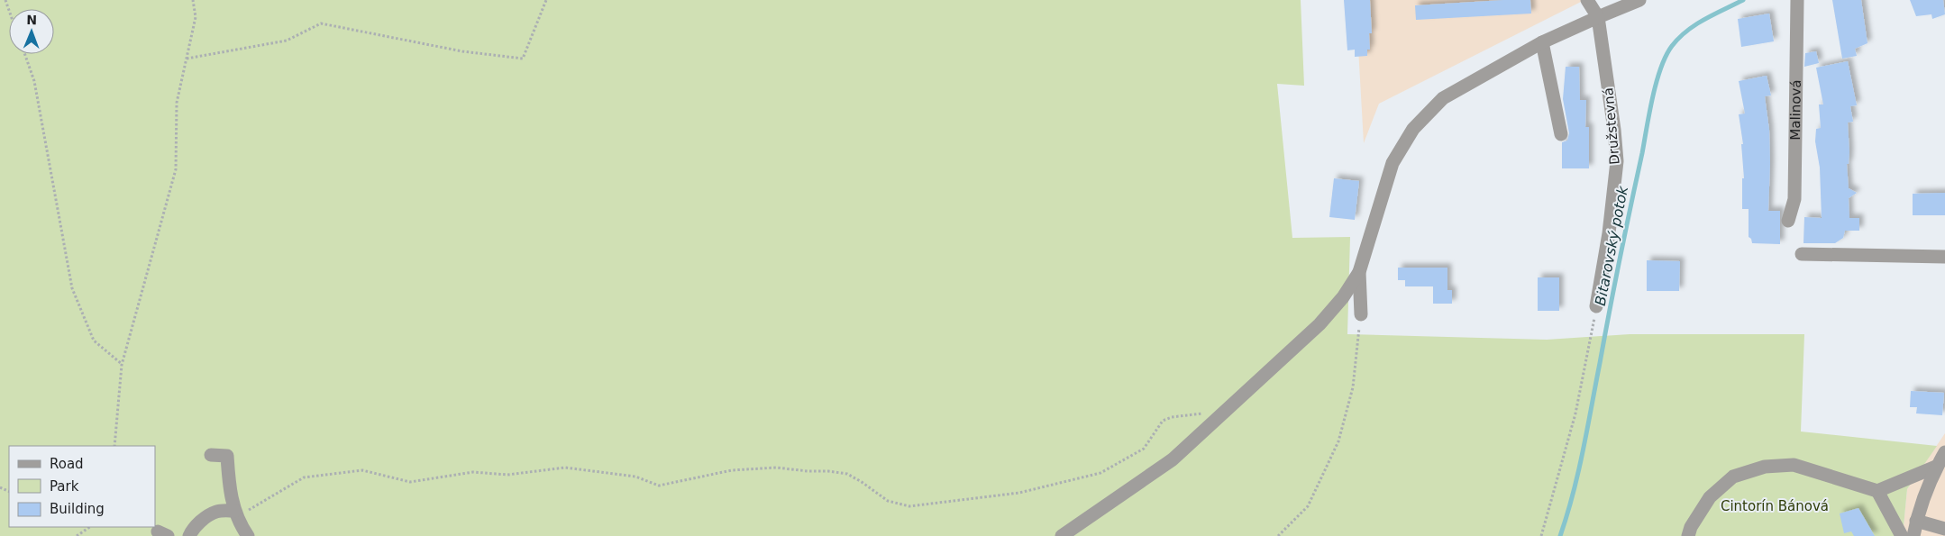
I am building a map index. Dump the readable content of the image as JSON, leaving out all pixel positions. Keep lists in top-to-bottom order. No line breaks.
{"streets":{"street":["Malinová","Družstevná"]},"water":["Bitarovský potok"],"parks":["Cintorín Bánová"],"legend":["Road","Park","Building"],"north":"top"}
